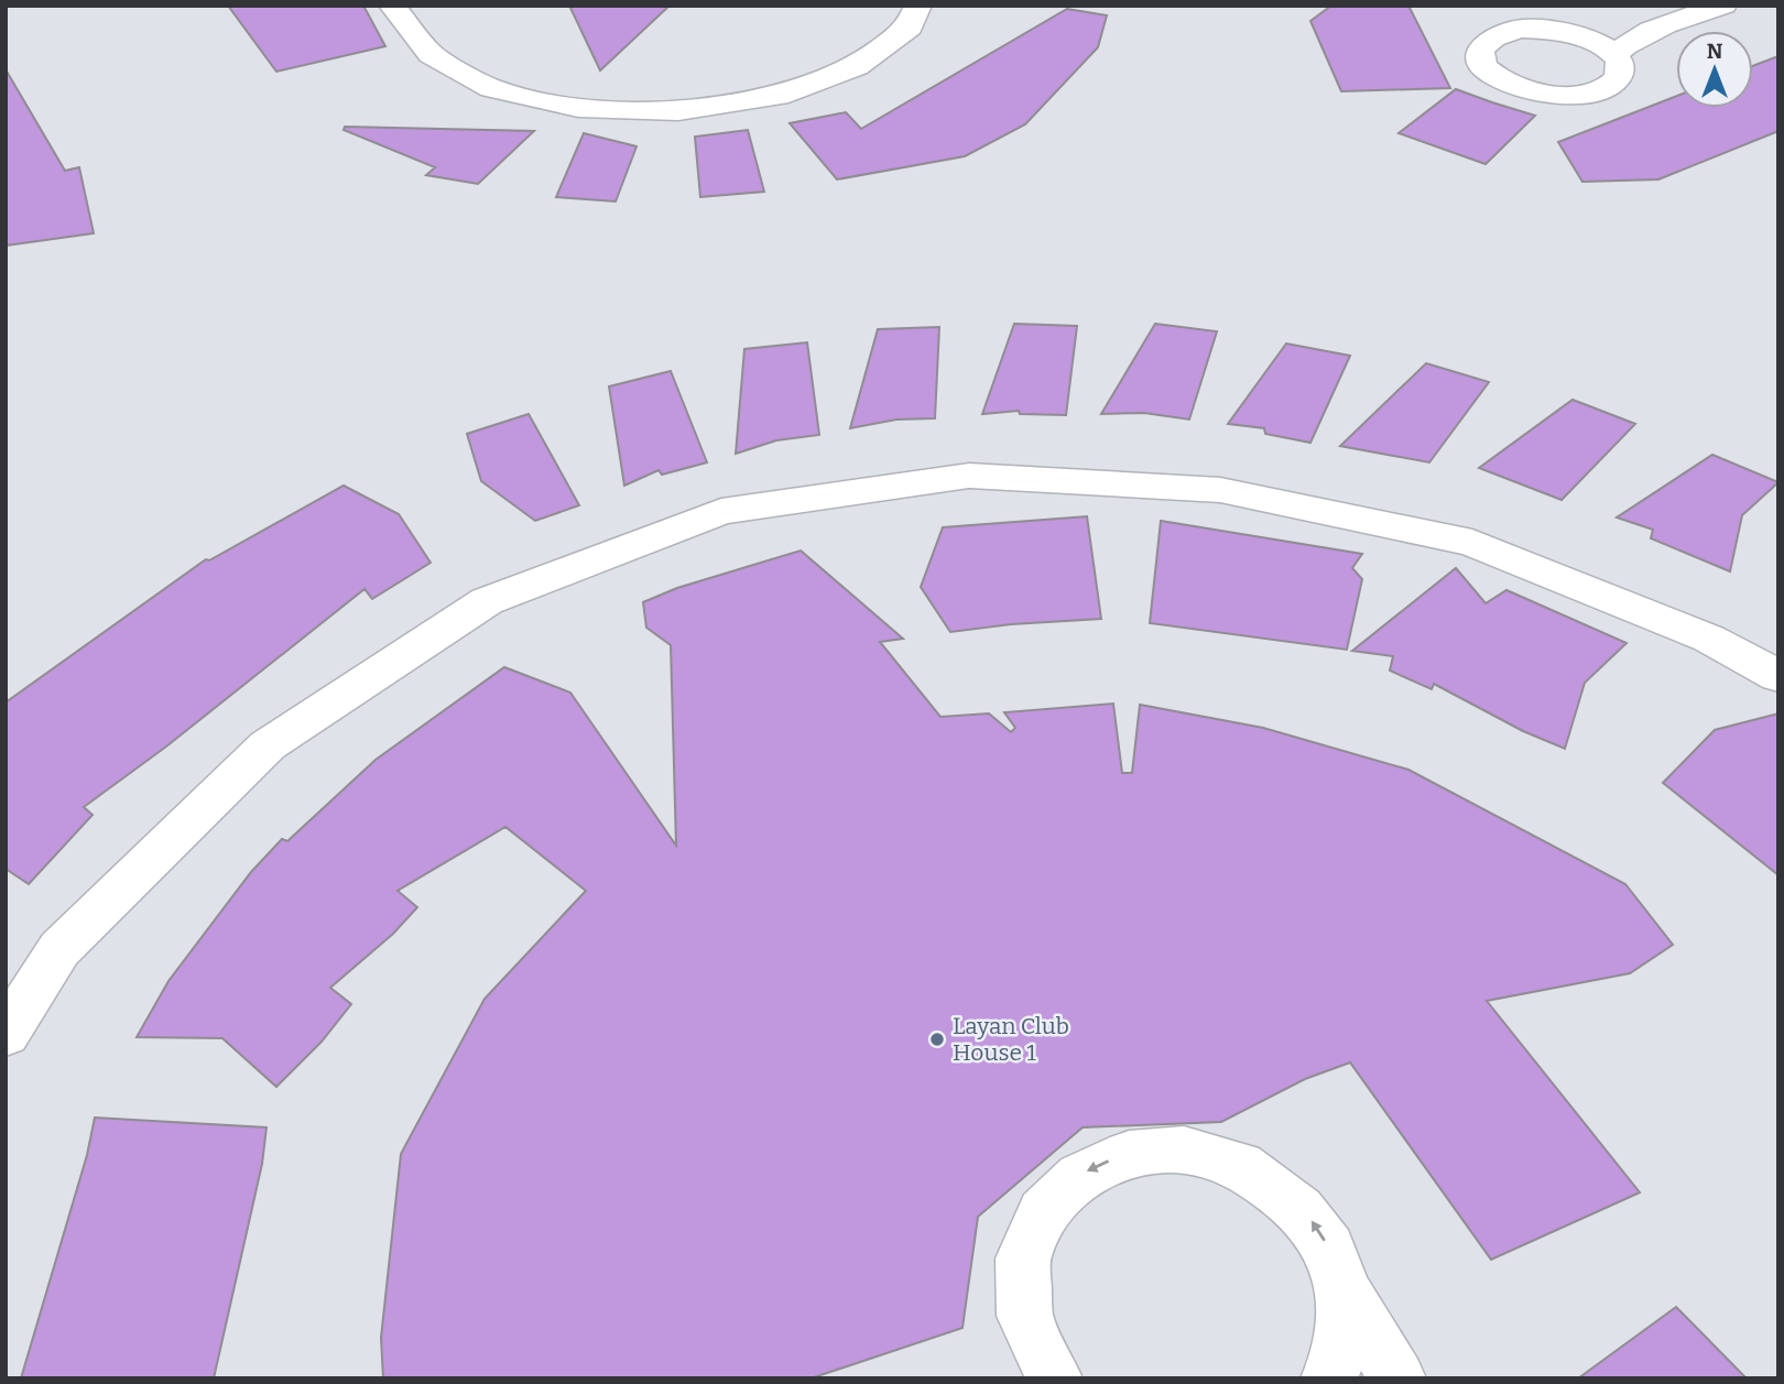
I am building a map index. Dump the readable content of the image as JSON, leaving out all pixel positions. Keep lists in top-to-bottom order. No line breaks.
{"places":["Layan Club House 1"],"north":"top"}
